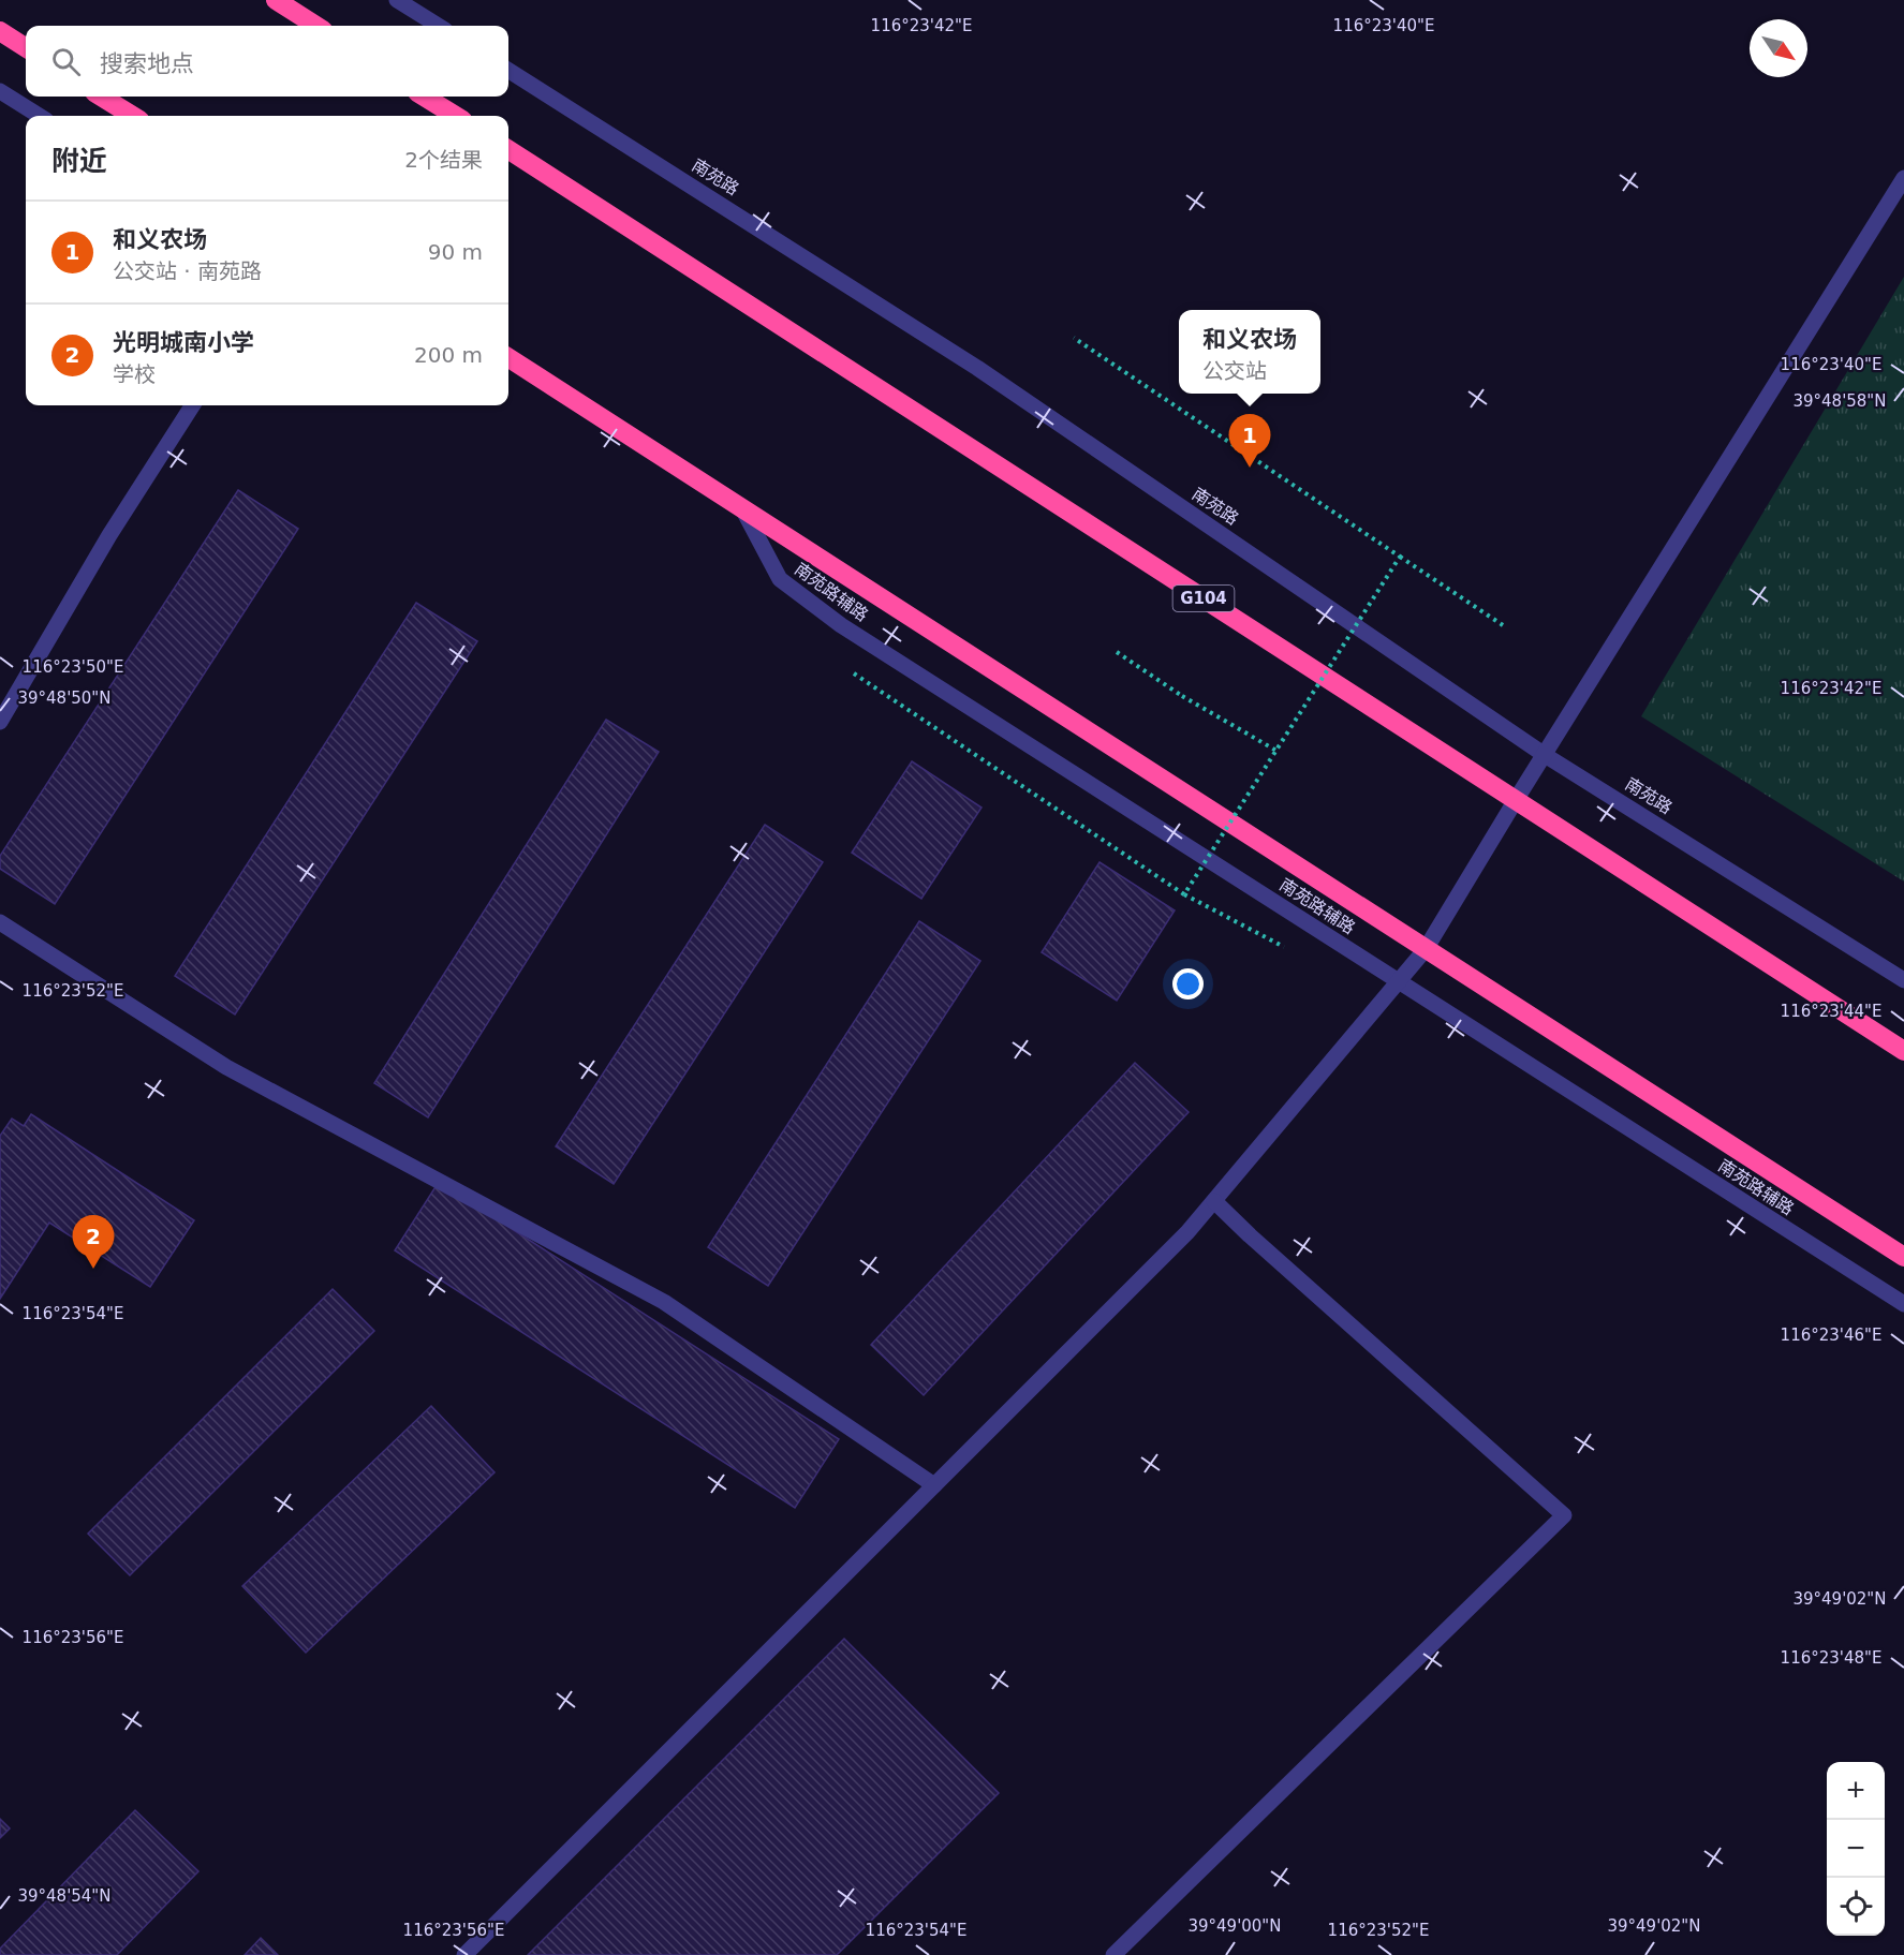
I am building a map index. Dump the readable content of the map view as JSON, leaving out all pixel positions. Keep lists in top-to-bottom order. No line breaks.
{"streets":{"highway":["G104"],"street":["南苑路","南苑路辅路"]},"north":"bottom right","page":{"search":"搜索地点","heading":["附近","2个结果"],"list":[{"mark":"1","name":"和义农场","note":"公交站 · 南苑路","value":"90 m"},{"mark":"2","name":"光明城南小学","note":"学校","value":"200 m"}],"popup":["和义农场","公交站"],"pins":["1","2"],"map_buttons":["+","−"]},"coordinates":["116°23'40\"E","116°23'42\"E","39°48'58\"N","116°23'50\"E","39°48'50\"N","116°23'52\"E","116°23'44\"E","116°23'54\"E","116°23'46\"E","39°49'02\"N","116°23'56\"E","116°23'48\"E","39°48'54\"N","39°49'00\"N"]}
